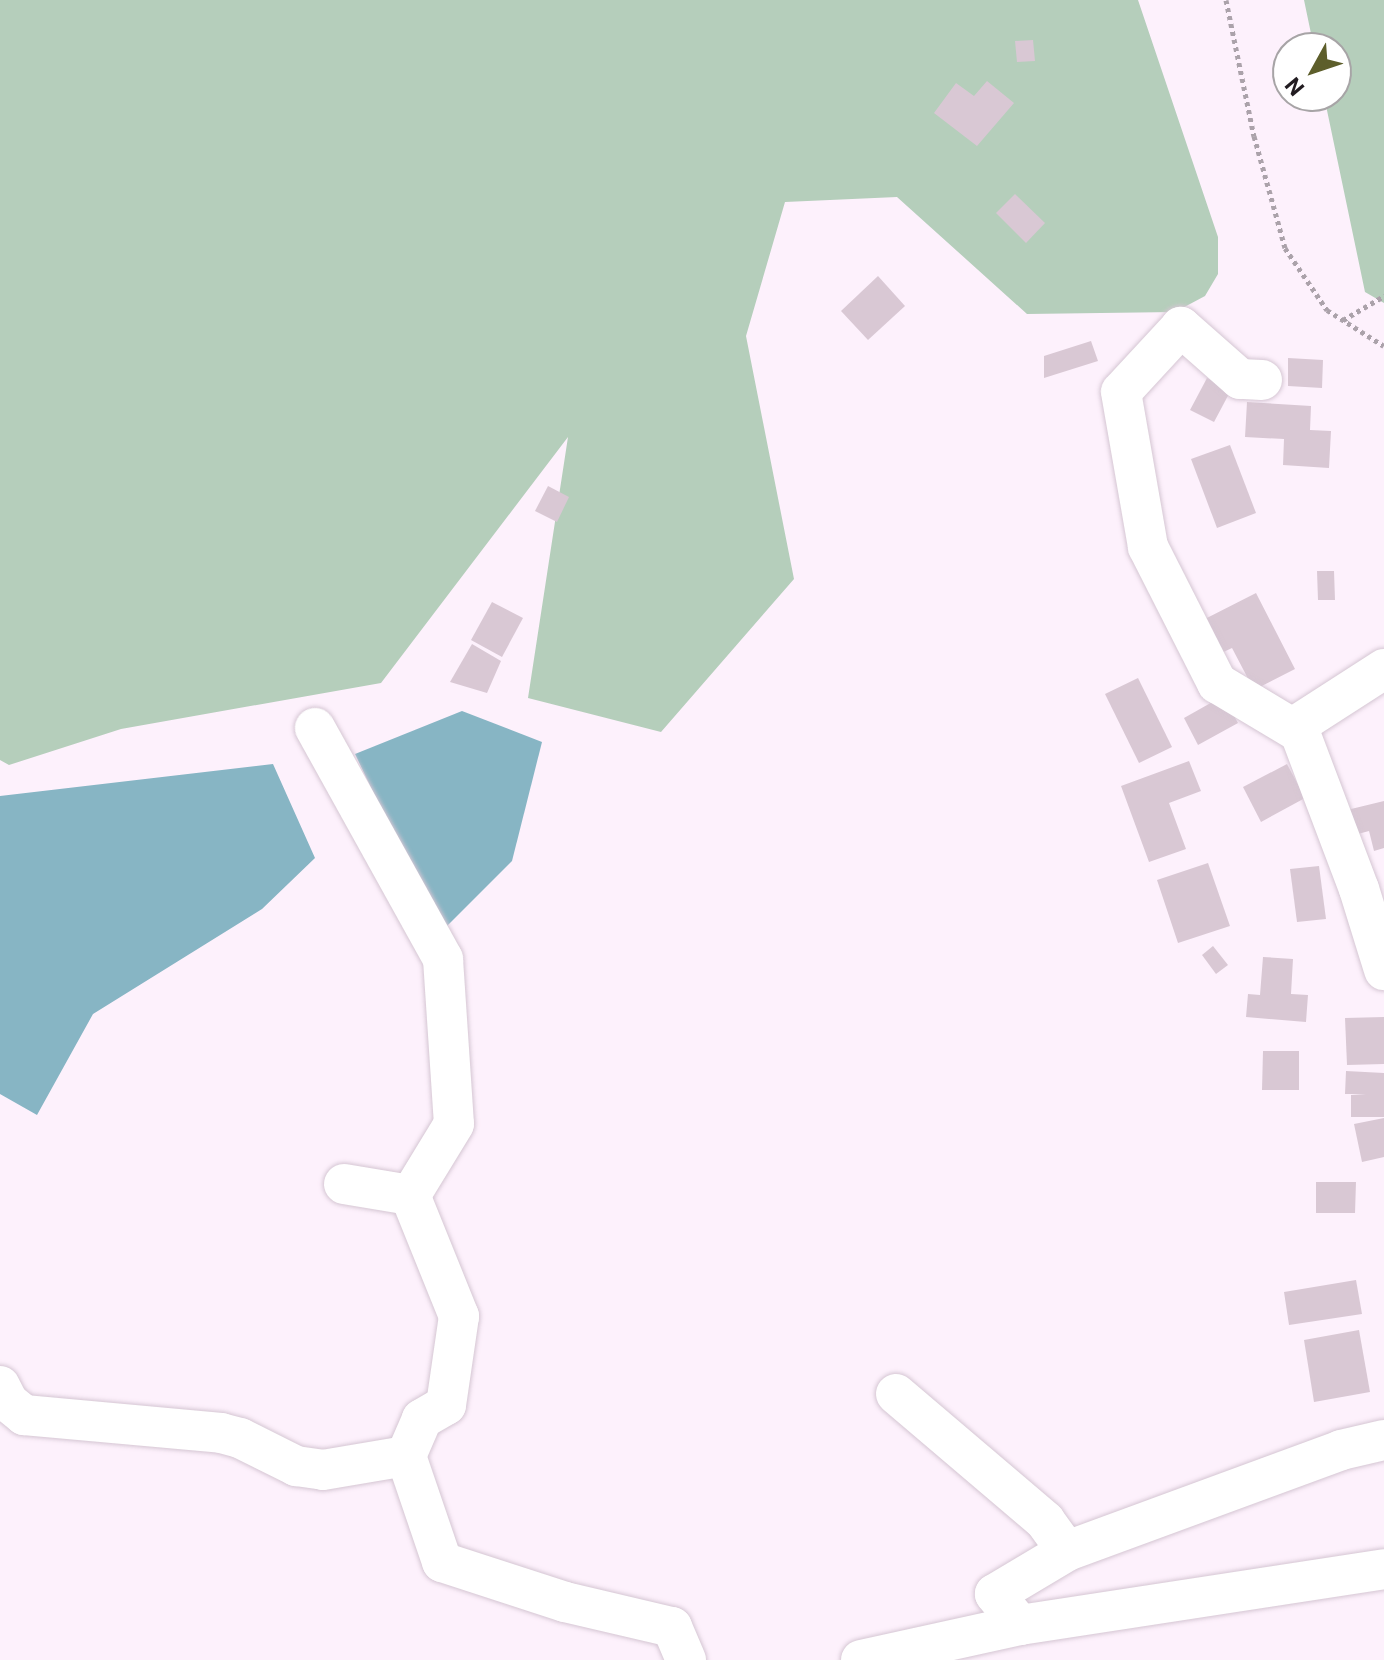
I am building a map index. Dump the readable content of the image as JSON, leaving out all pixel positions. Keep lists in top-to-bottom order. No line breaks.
{"north":"bottom left"}
